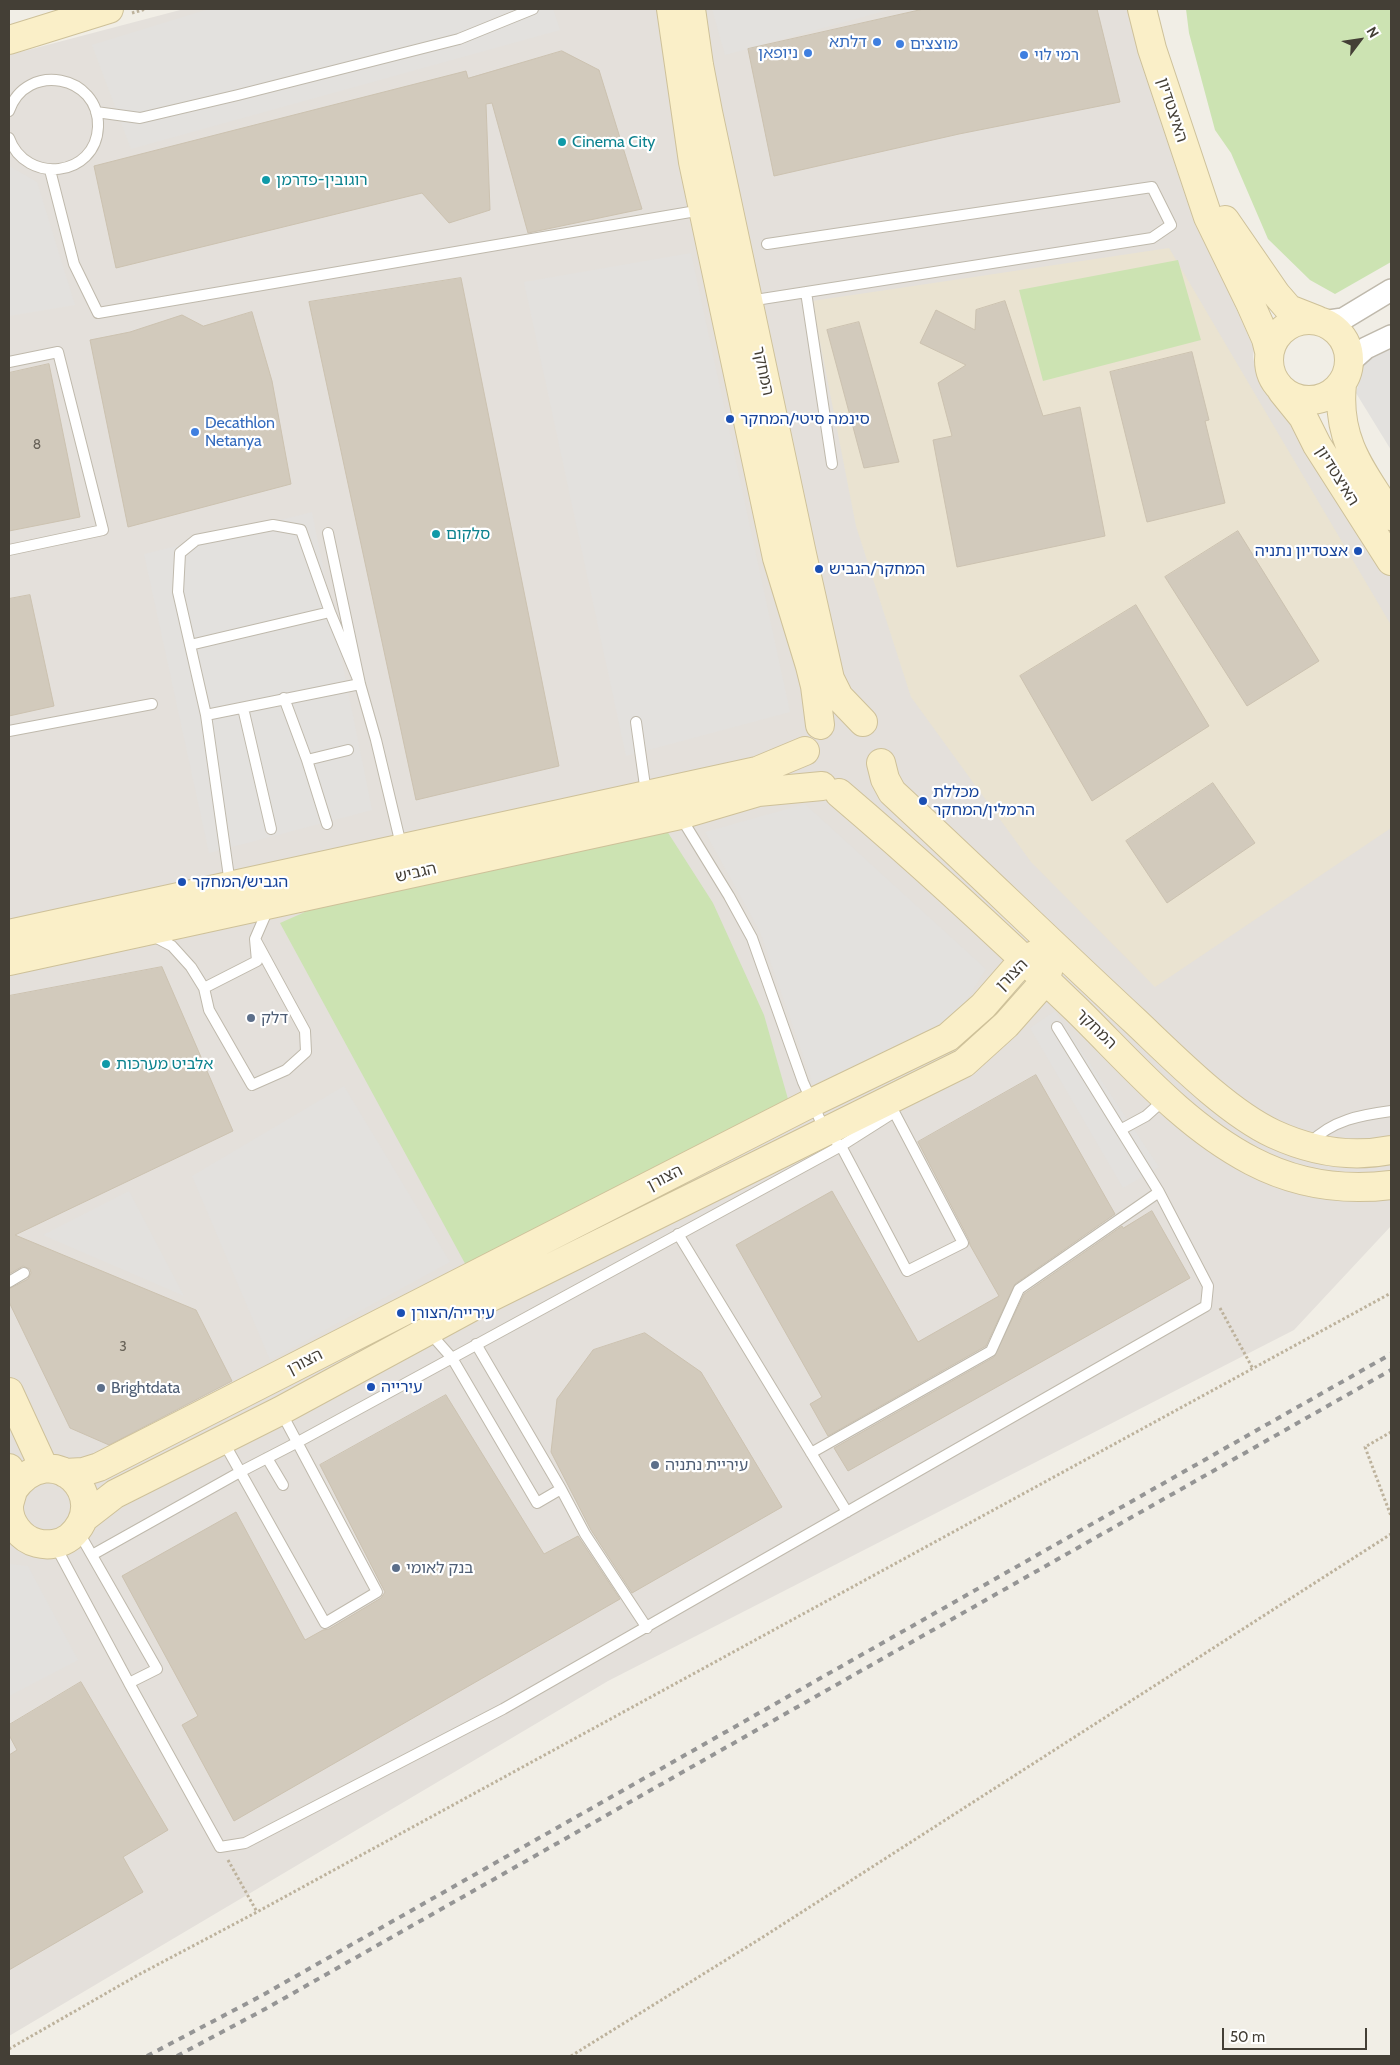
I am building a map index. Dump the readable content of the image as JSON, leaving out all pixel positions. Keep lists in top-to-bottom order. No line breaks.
{"streets":{"street":["האיצטדיון","המחקר","הגביש","הצורן"]},"crossings":[["המחקר","הגביש"],["המחקר","הצורן"]],"places":["דלתא","מוצצים","ניופאן","רמי לוי","Cinema City","רוגובין-פדרמן","סינמה סיטי/המחקר","Decathlon Netanya","סלקום","אצטדיון נתניה","המחקר/הגביש","מכללת הרמלין/המחקר","הגביש/המחקר","דלק","אלביט מערכות","עירייה/הצורן","עירייה","Brightdata","עיריית נתניה","בנק לאומי"],"house_numbers":["8","3"],"scale_bar":"50 m","north":"top right"}
